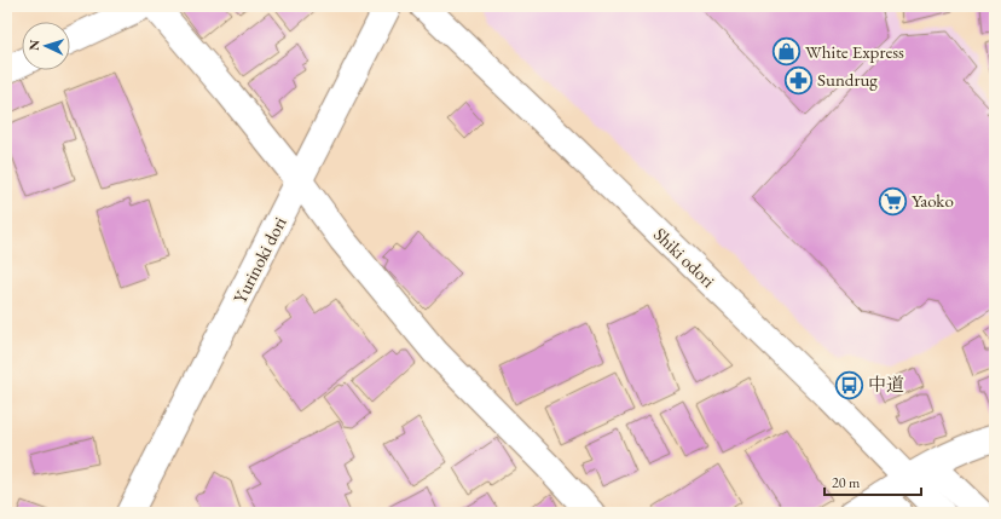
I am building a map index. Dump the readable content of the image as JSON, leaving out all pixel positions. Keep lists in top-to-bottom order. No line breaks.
{"streets":{"street":["Shiki odori","Yurinoki dori"]},"places":{"shop":["White Express"],"pharmacy":["Sundrug"],"supermarket":["Yaoko"],"bus stop":["中道"]},"scale_bar":"20 m","north":"left"}
